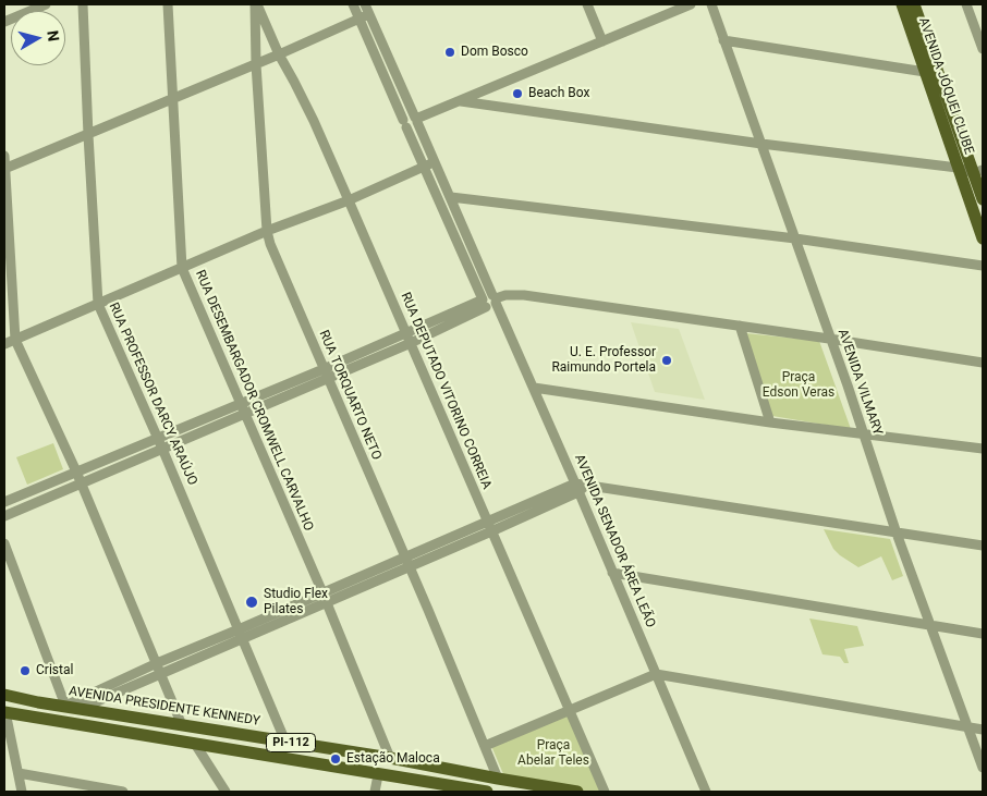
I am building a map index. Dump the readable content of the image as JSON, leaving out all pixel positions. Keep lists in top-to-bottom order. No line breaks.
{"streets":{"main road":["AVENIDA JÓQUEI CLUBE","AVENIDA PRESIDENTE KENNEDY","PI-112"],"street":["AVENIDA VILMARY","RUA DEPUTADO VITORINO CORREIA","RUA PROFESSOR DARCY ARAÚJO","RUA TORQUARTO NETO","RUA DESEMBARGADOR CROMWELL CARVALHO","AVENIDA SENADOR ÁREA LEÃO"]},"crossings":[["RUA DEPUTADO VITORINO CORREIA","RUA TORQUARTO NETO"],["RUA PROFESSOR DARCY ARAÚJO","AVENIDA PRESIDENTE KENNEDY"],["RUA TORQUARTO NETO","AVENIDA PRESIDENTE KENNEDY"],["RUA DESEMBARGADOR CROMWELL CARVALHO","AVENIDA PRESIDENTE KENNEDY"]],"parks":["Praça Edson Veras","Praça Abelar Teles"],"places":["Dom Bosco","Beach Box","U. E. Professor Raimundo Portela","Studio Flex Pilates","Cristal","Estação Maloca"],"north":"right"}
